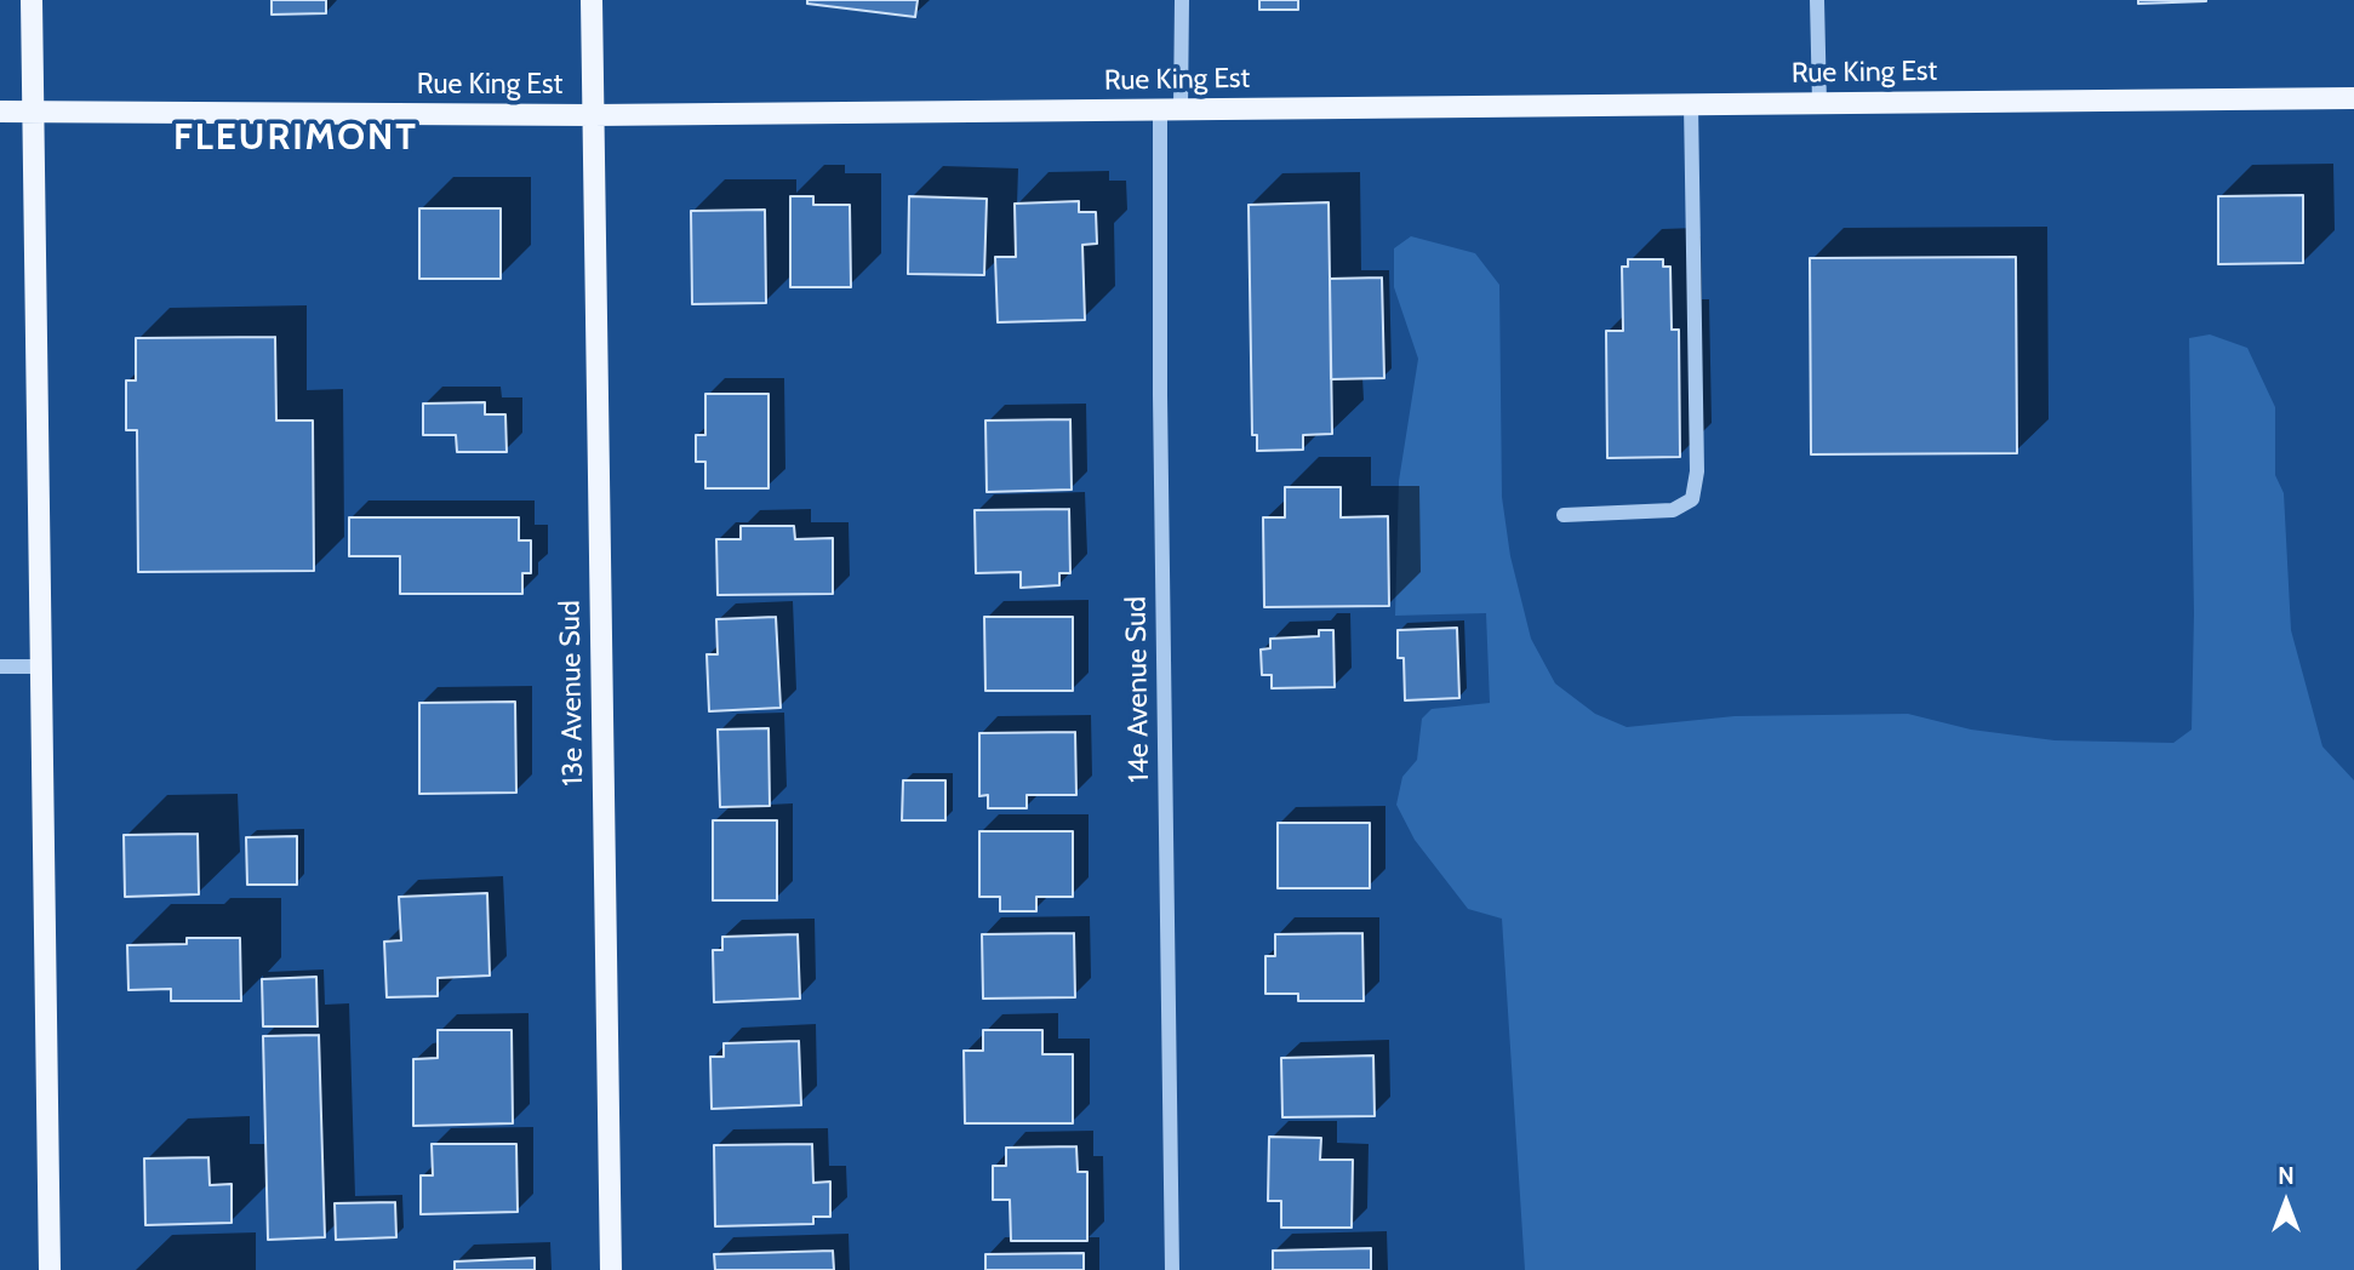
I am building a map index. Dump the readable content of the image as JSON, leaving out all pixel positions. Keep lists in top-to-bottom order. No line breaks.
{"streets":{"main road":["Rue King Est","13e Avenue Sud"],"street":["14e Avenue Sud"]},"crossings":[["Rue King Est","14e Avenue Sud"],["Rue King Est","13e Avenue Sud"]],"districts":["FLEURIMONT"],"north":"top"}
